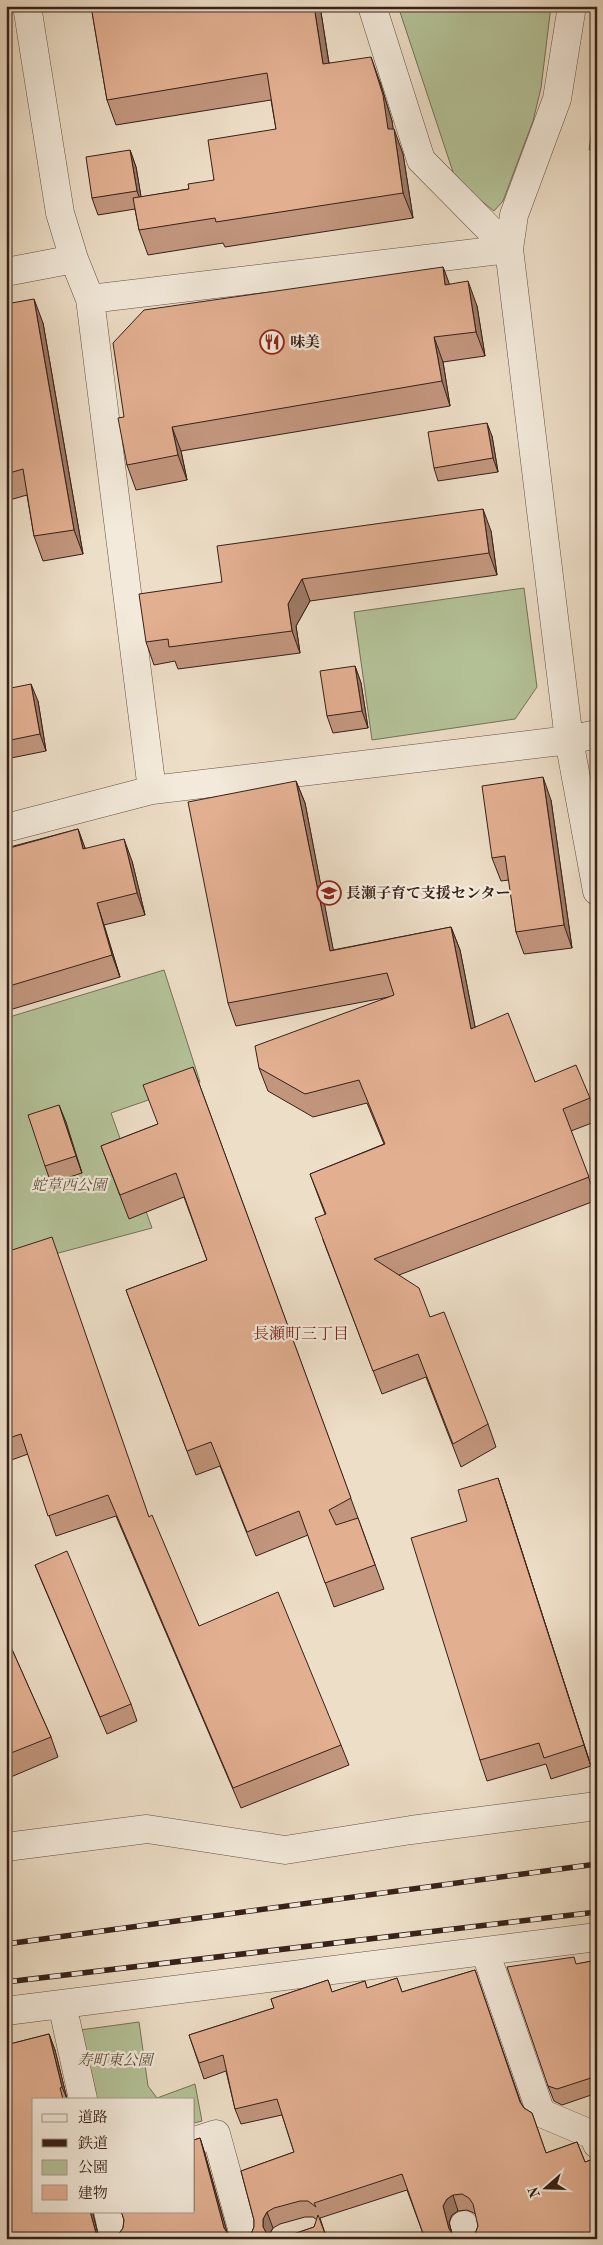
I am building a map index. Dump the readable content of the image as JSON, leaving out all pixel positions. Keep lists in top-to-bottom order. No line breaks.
{"districts":["長瀬町三丁目"],"parks":["蛇草西公園","寿町東公園"],"places":{"restaurant":["味美"],"school or university":["長瀬子育て支援センター"]},"legend":["道路","鉄道","公園","建物"],"north":"left"}
